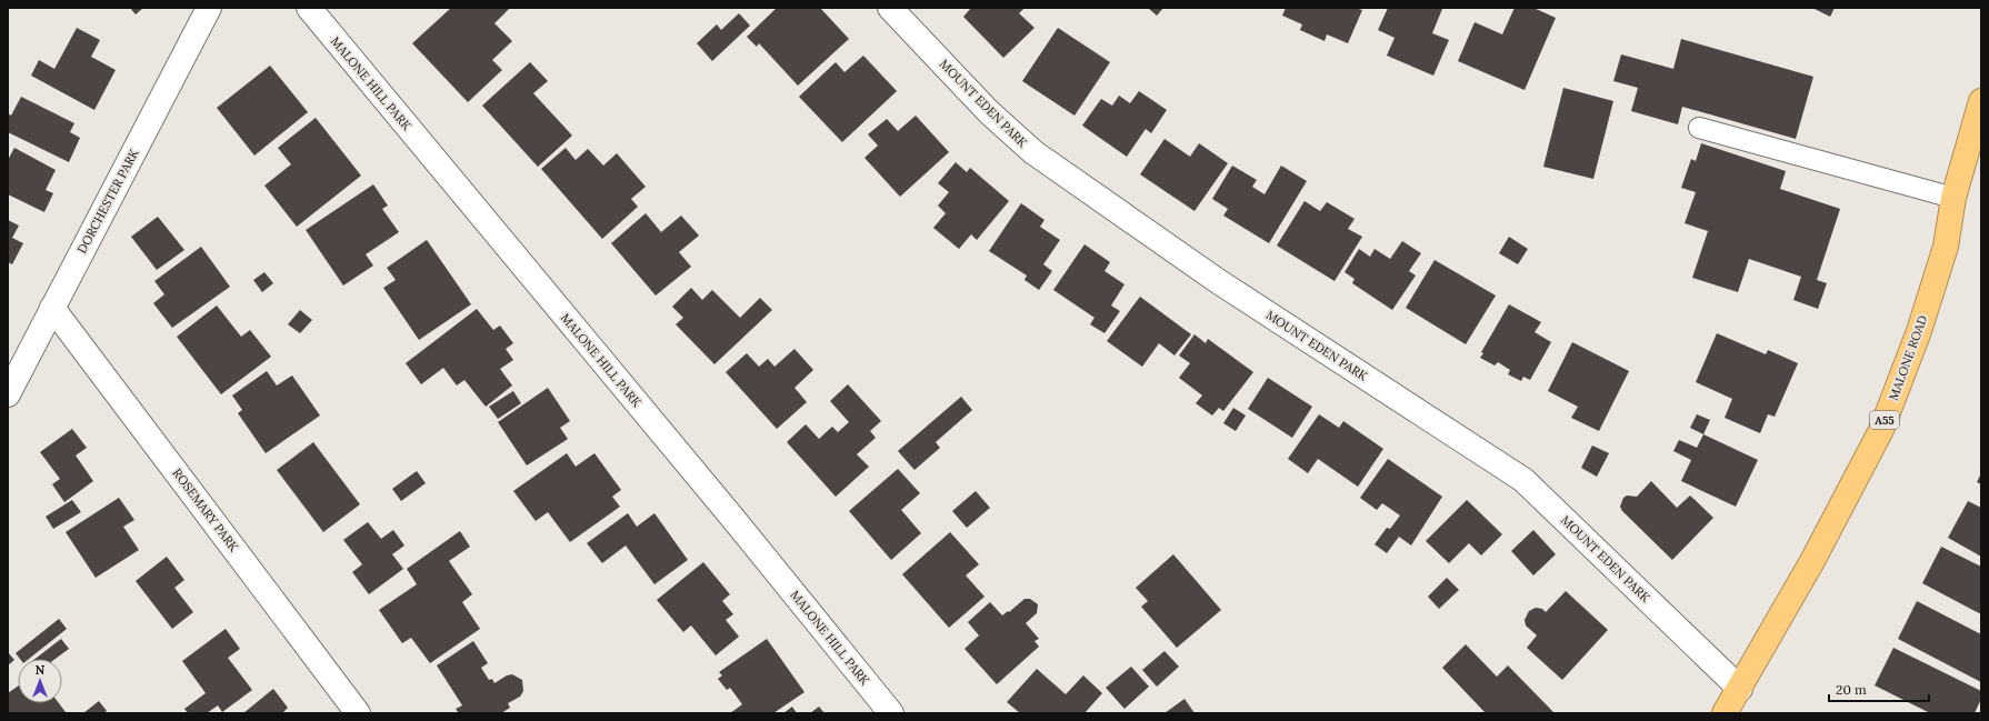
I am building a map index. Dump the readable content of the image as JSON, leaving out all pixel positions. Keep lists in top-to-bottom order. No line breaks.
{"streets":{"highway":["MALONE ROAD","A55"],"street":["MALONE HILL PARK","MOUNT EDEN PARK","DORCHESTER PARK","ROSEMARY PARK"]},"crossings":[["MOUNT EDEN PARK","MALONE ROAD"],["DORCHESTER PARK","ROSEMARY PARK"]],"scale_bar":"20 m","north":"top"}
